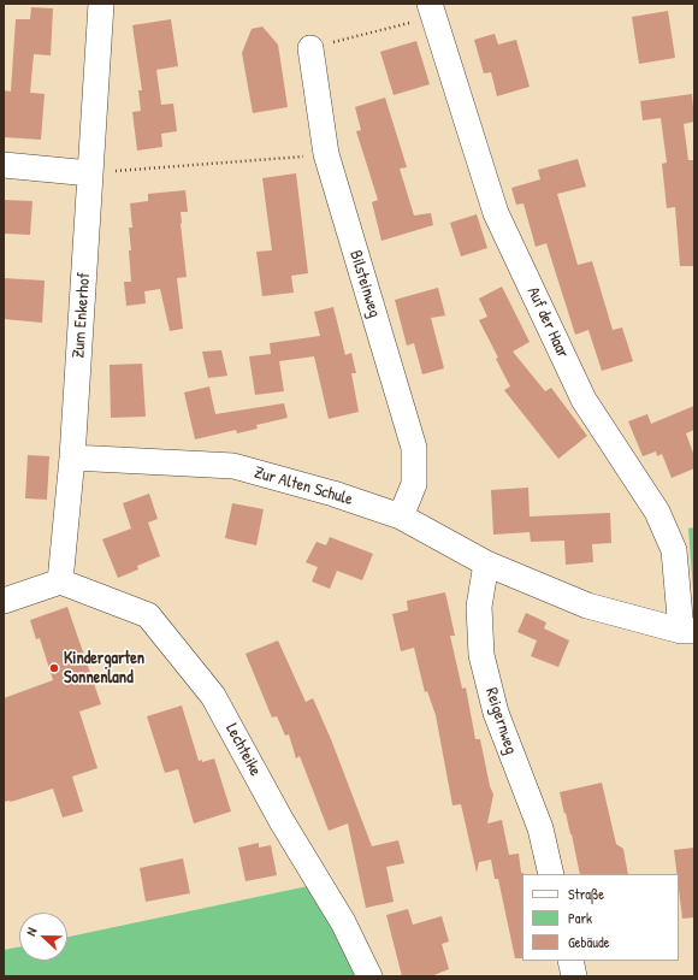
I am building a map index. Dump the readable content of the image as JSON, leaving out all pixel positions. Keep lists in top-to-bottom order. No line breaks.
{"streets":{"street":["Bilsteinweg","Zum Enkerhof","Auf der Haar","Zur Alten Schule","Reigernweg","Lechteike"]},"crossings":[["Bilsteinweg","Zur Alten Schule"],["Zum Enkerhof","Zur Alten Schule"],["Auf der Haar","Zur Alten Schule"],["Zur Alten Schule","Reigernweg"]],"places":["Kindergarten Sonnenland"],"legend":["Straße","Park","Gebäude"],"north":"left"}
